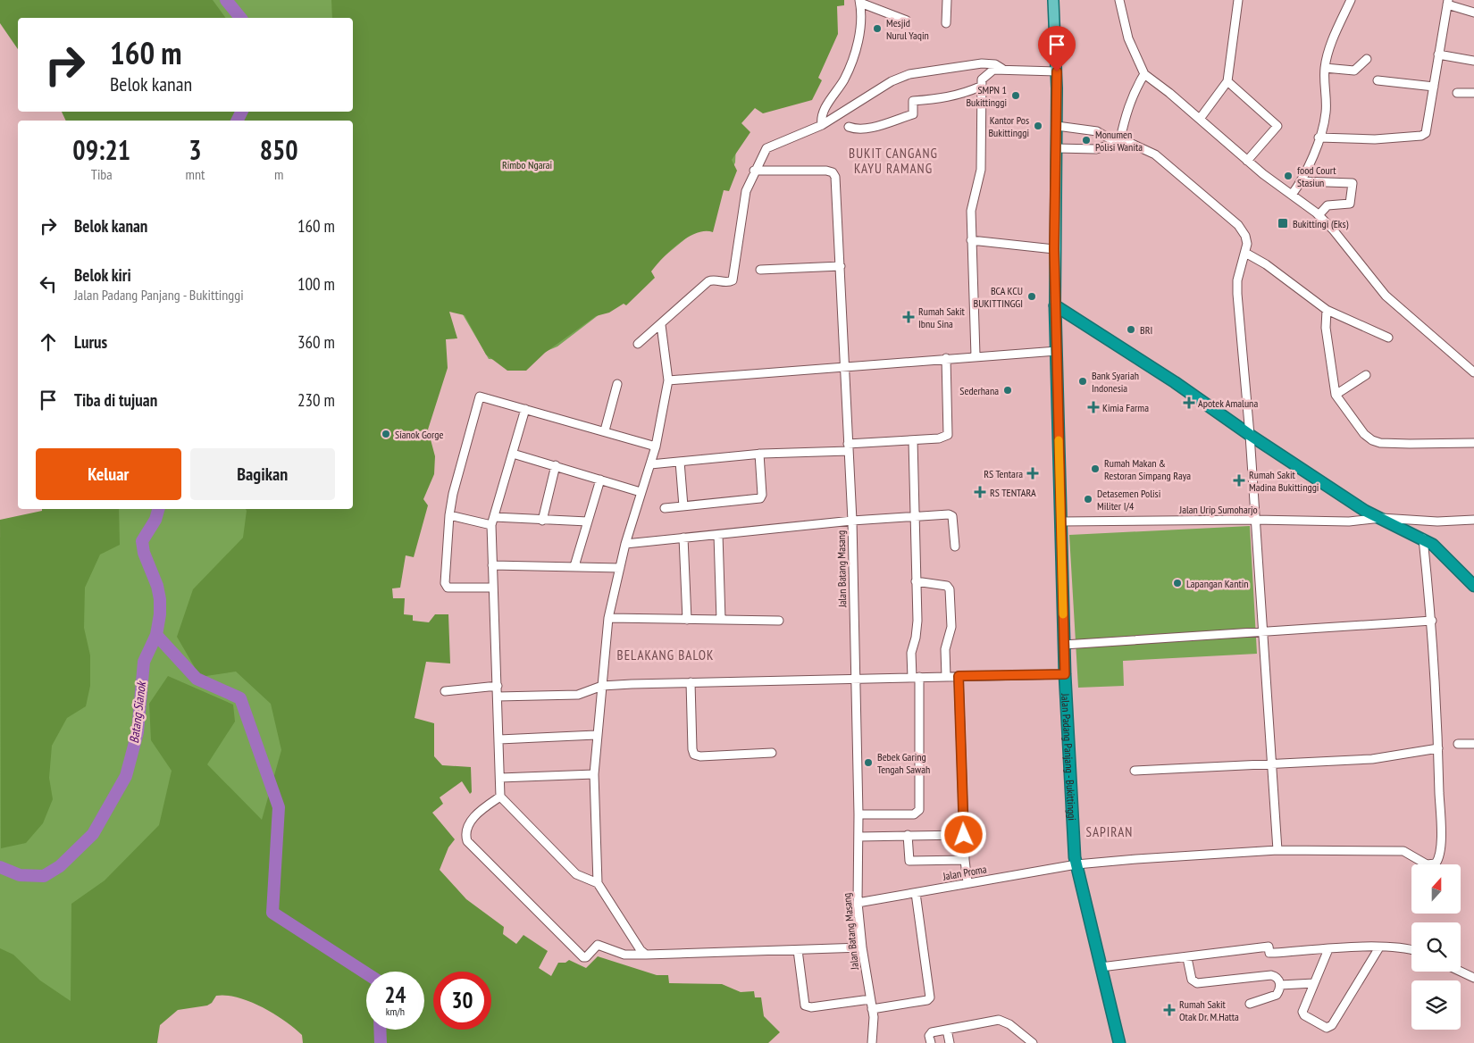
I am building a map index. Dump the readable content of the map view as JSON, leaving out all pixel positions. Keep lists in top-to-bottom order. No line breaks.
{"streets":{"highway":["Jalan Padang Panjang - Bukittinggi"],"street":["Jalan Urip Sumoharjo","Jalan Batang Masang","Jalan Proma"]},"crossings":[["Jalan Urip Sumoharjo","Jalan Padang Panjang - Bukittinggi"],["Jalan Batang Masang","Jalan Proma"],["Jalan Padang Panjang - Bukittinggi","Jalan Proma"]],"districts":["BUKIT CANGANG KAYU RAMANG","BELAKANG BALOK","SAPIRAN"],"water":["Batang Sianok"],"parks":["Rimbo Ngarai"],"places":{"other":["Mesjid Nurul Yaqin","SMPN 1 Bukittinggi","Kantor Pos Bukittinggi","Monumen Polisi Wanita","food Court Stasiun","BCA KCU BUKITTINGGI","BRI","Bank Syariah Indonesia","Sederhana","Sianok Gorge","Rumah Makan & Restoran Simpang Raya","Detasemen Polisi Militer I/4","Lapangan Kantin","Bebek Garing Tengah Sawah"],"transit":["Bukittingi (Eks)"],"health":["Rumah Sakit Ibnu Sina","Apotek Amaluna","Kimia Farma","RS Tentara","Rumah Sakit Madina Bukittinggi","RS TENTARA","Rumah Sakit Otak Dr. M.Hatta"]},"north":"top","page":{"turn":["160 m","Belok kanan"],"eta":["09:21","Tiba","3","mnt","850","m"],"list":[{"name":"Belok kanan","value":"160 m"},{"name":"Belok kiri","note":"Jalan Padang Panjang - Bukittinggi","value":"100 m"},{"name":"Lurus","value":"360 m"},{"name":"Tiba di tujuan","value":"230 m"}],"buttons":["Keluar","Bagikan"],"speed":"24 km/h","limit":"30"}}
